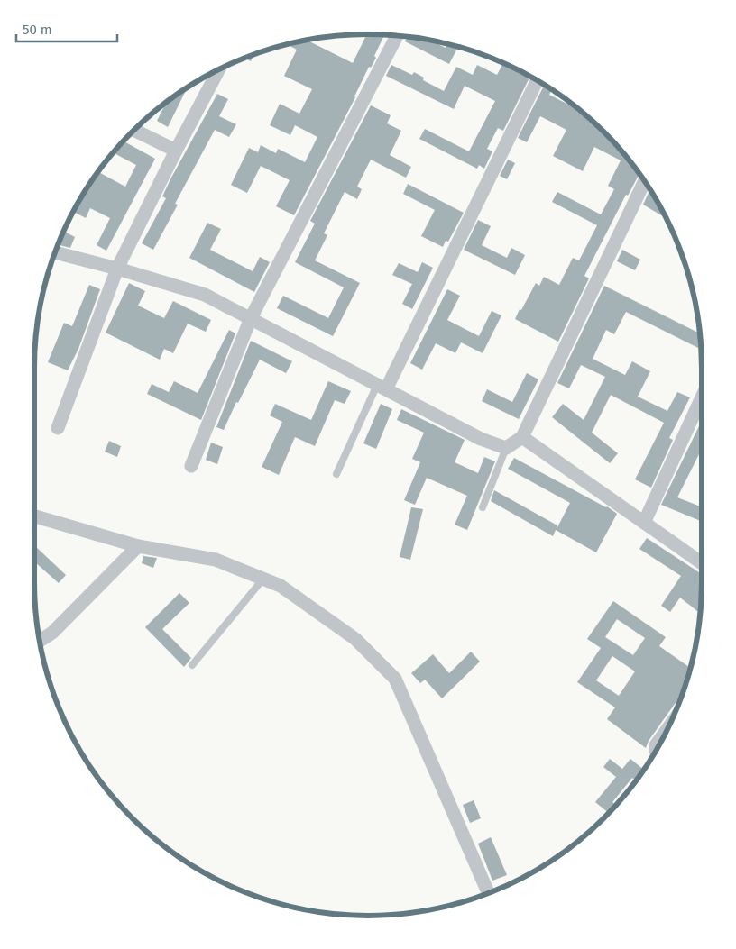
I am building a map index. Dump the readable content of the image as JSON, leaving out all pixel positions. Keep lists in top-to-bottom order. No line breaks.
{"scale_bar":"50 m"}
